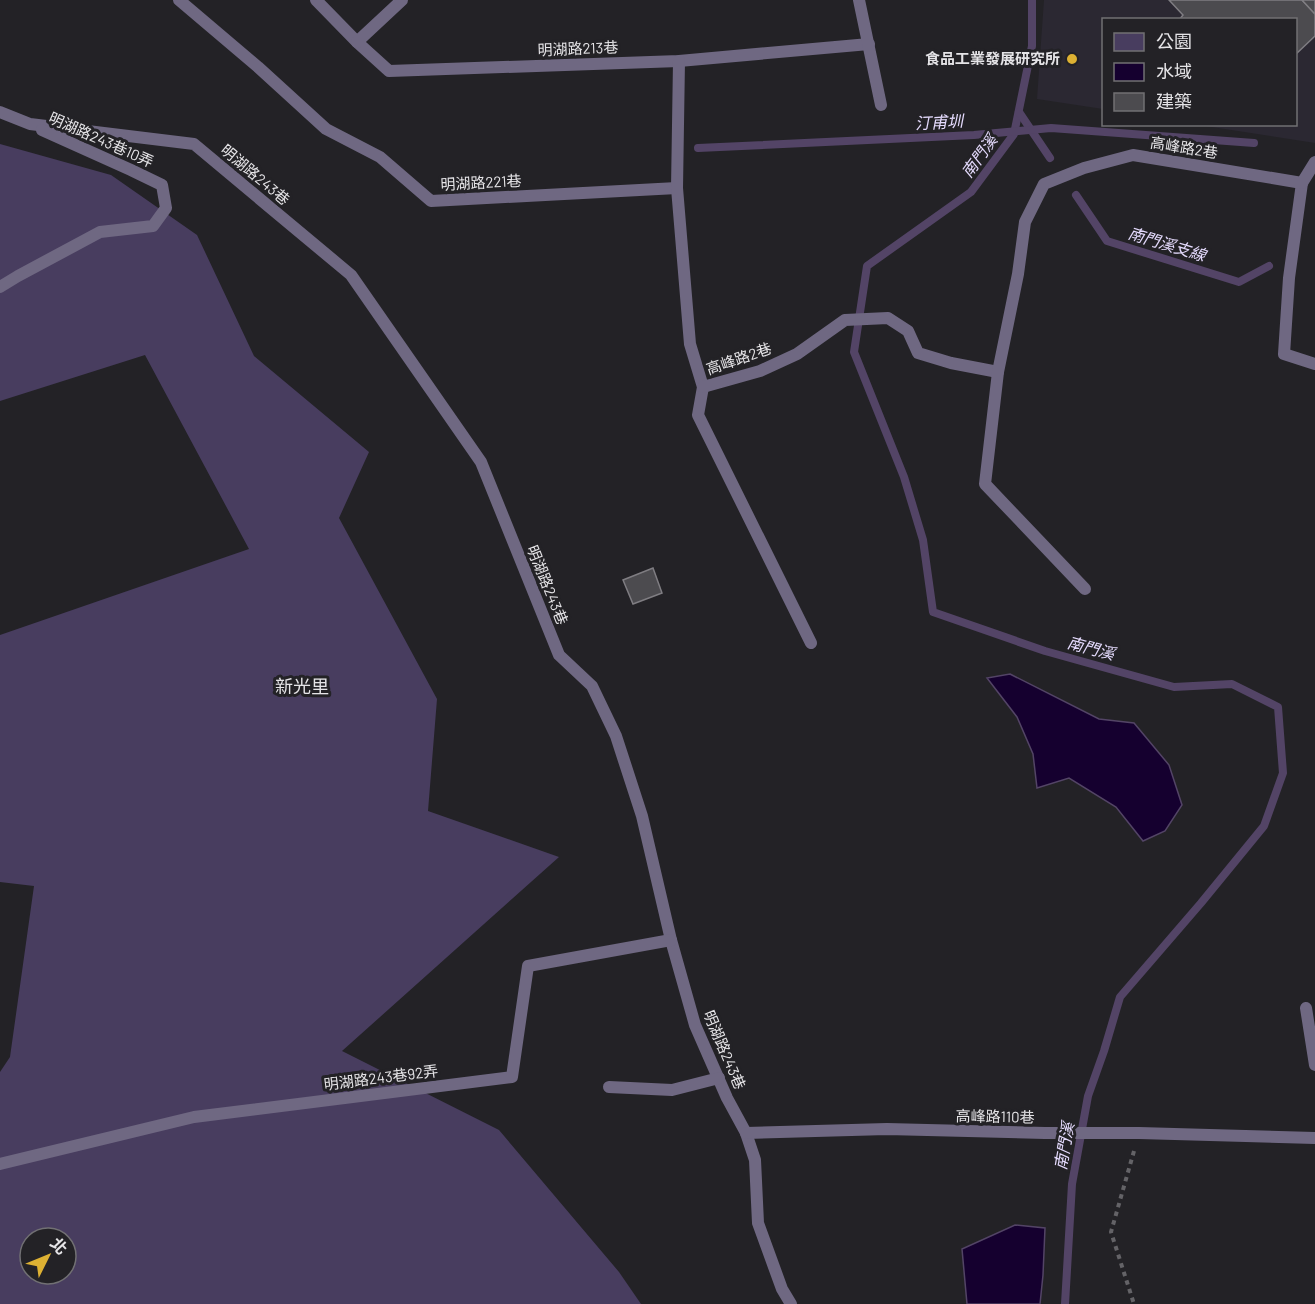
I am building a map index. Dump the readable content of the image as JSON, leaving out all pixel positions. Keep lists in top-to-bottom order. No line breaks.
{"streets":{"lane":["明湖路213巷","明湖路243巷10弄","高峰路2巷","明湖路243巷","明湖路221巷","明湖路243巷92弄","高峰路110巷"]},"crossings":[["明湖路243巷10弄","明湖路243巷"],["明湖路243巷","明湖路243巷92弄"],["明湖路243巷","高峰路110巷"]],"districts":["新光里"],"water":["汀甫圳","南門溪","南門溪支線"],"places":["食品工業發展研究所"],"legend":["公園","水域","建築"],"north":"top right"}
